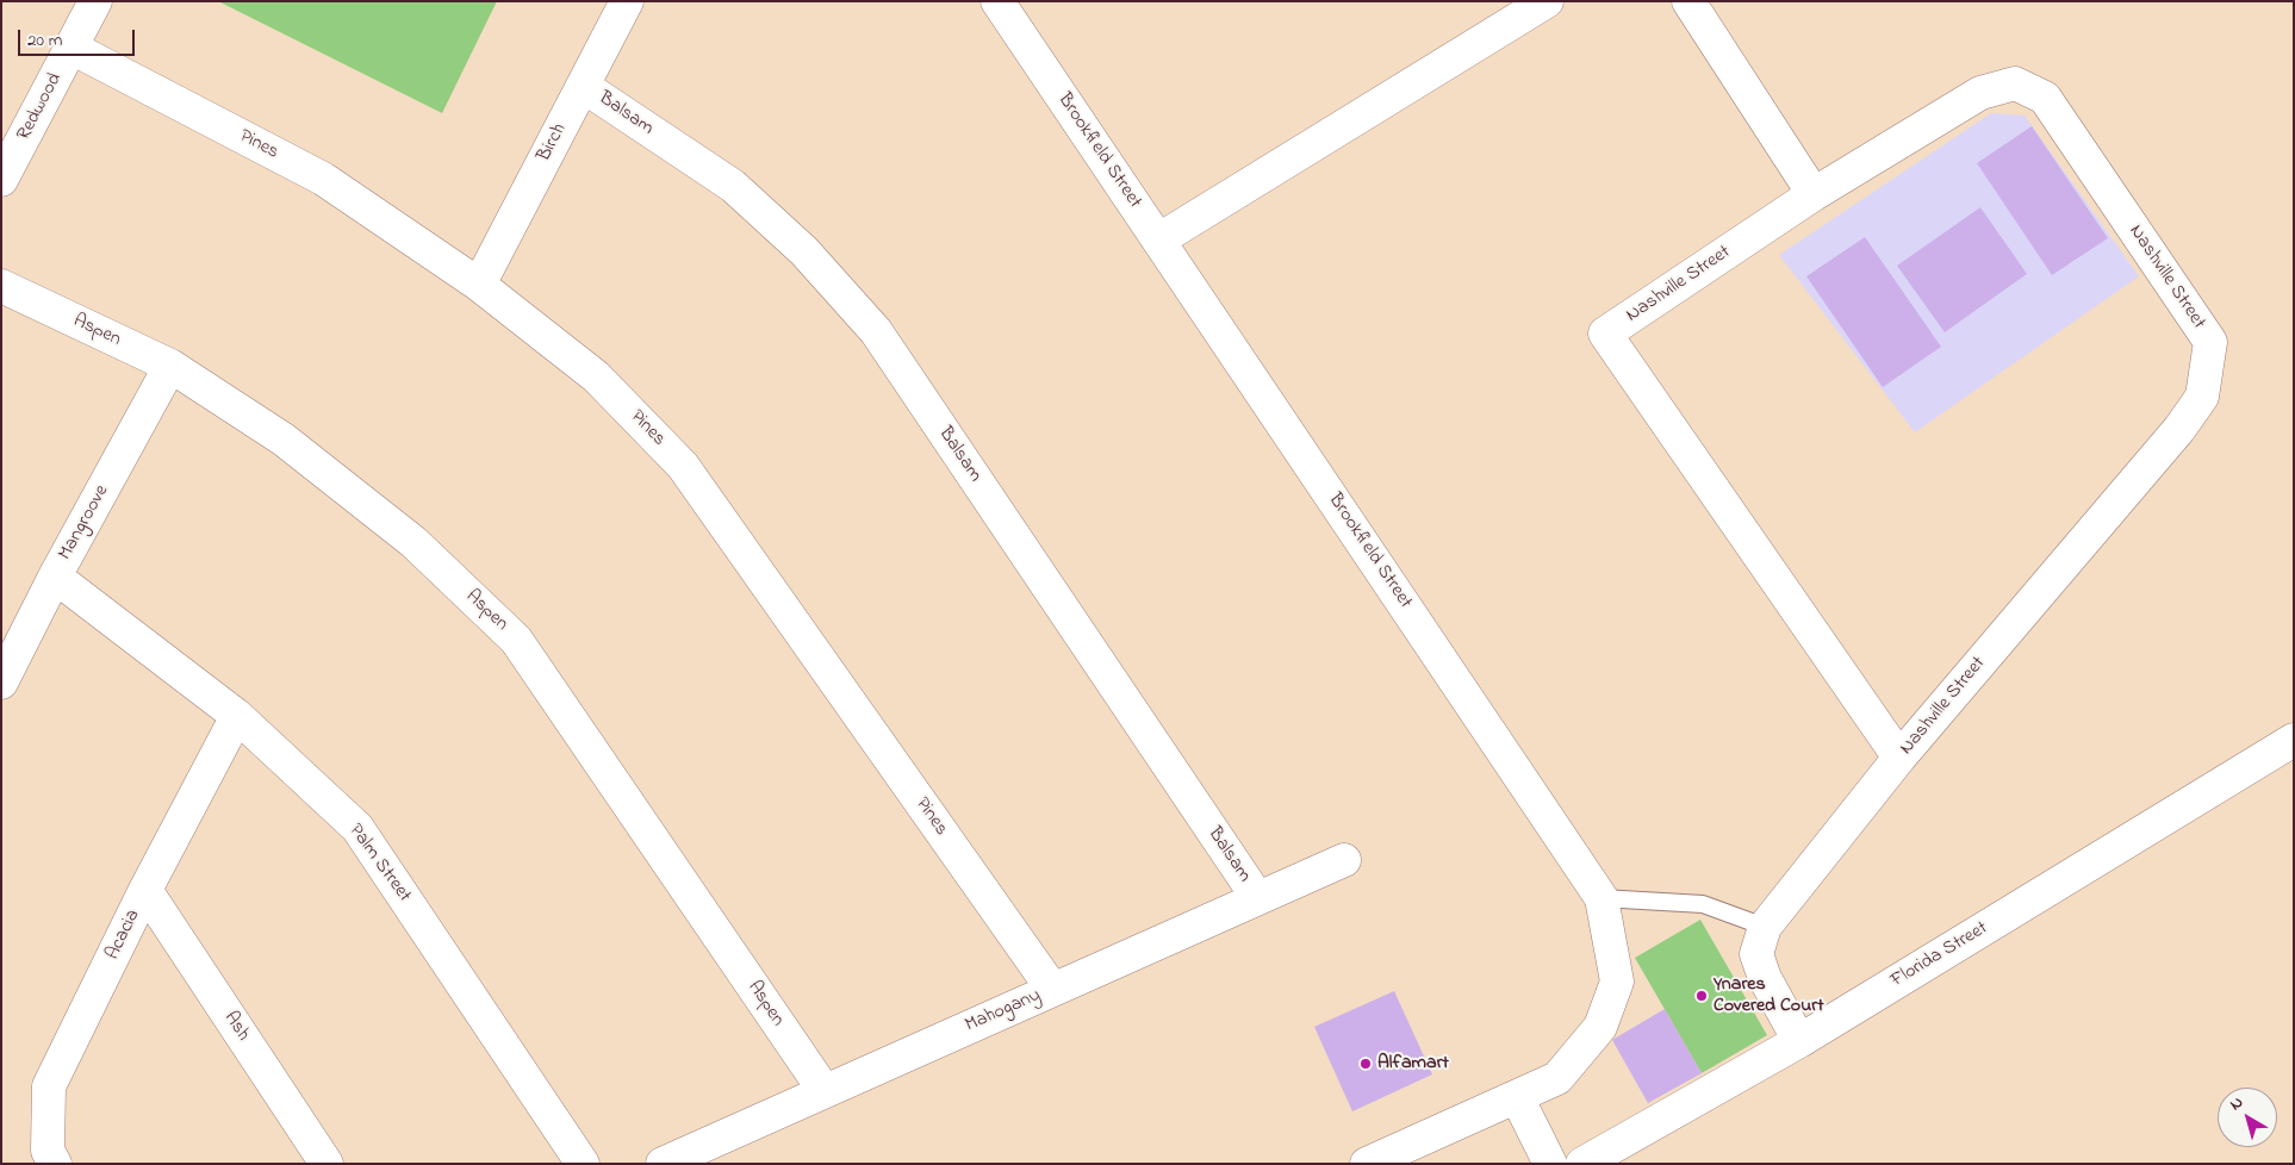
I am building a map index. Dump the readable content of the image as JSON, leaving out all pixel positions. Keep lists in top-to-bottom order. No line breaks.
{"streets":{"street":["Redwood","Balsam","Birch","Pines","Brookfield Street","Nashville Street","Aspen","Mangroove","Palm Street","Acacia","Florida Street","Mahogany","Ash"]},"crossings":[["Redwood","Pines"],["Balsam","Birch"],["Balsam","Mahogany"],["Birch","Pines"],["Pines","Mahogany"],["Nashville Street","Florida Street"],["Aspen","Mangroove"],["Aspen","Mahogany"],["Mangroove","Palm Street"],["Palm Street","Acacia"],["Acacia","Ash"]],"places":["Ynares Covered Court","Alfamart"],"scale_bar":"20 m","north":"top left"}
